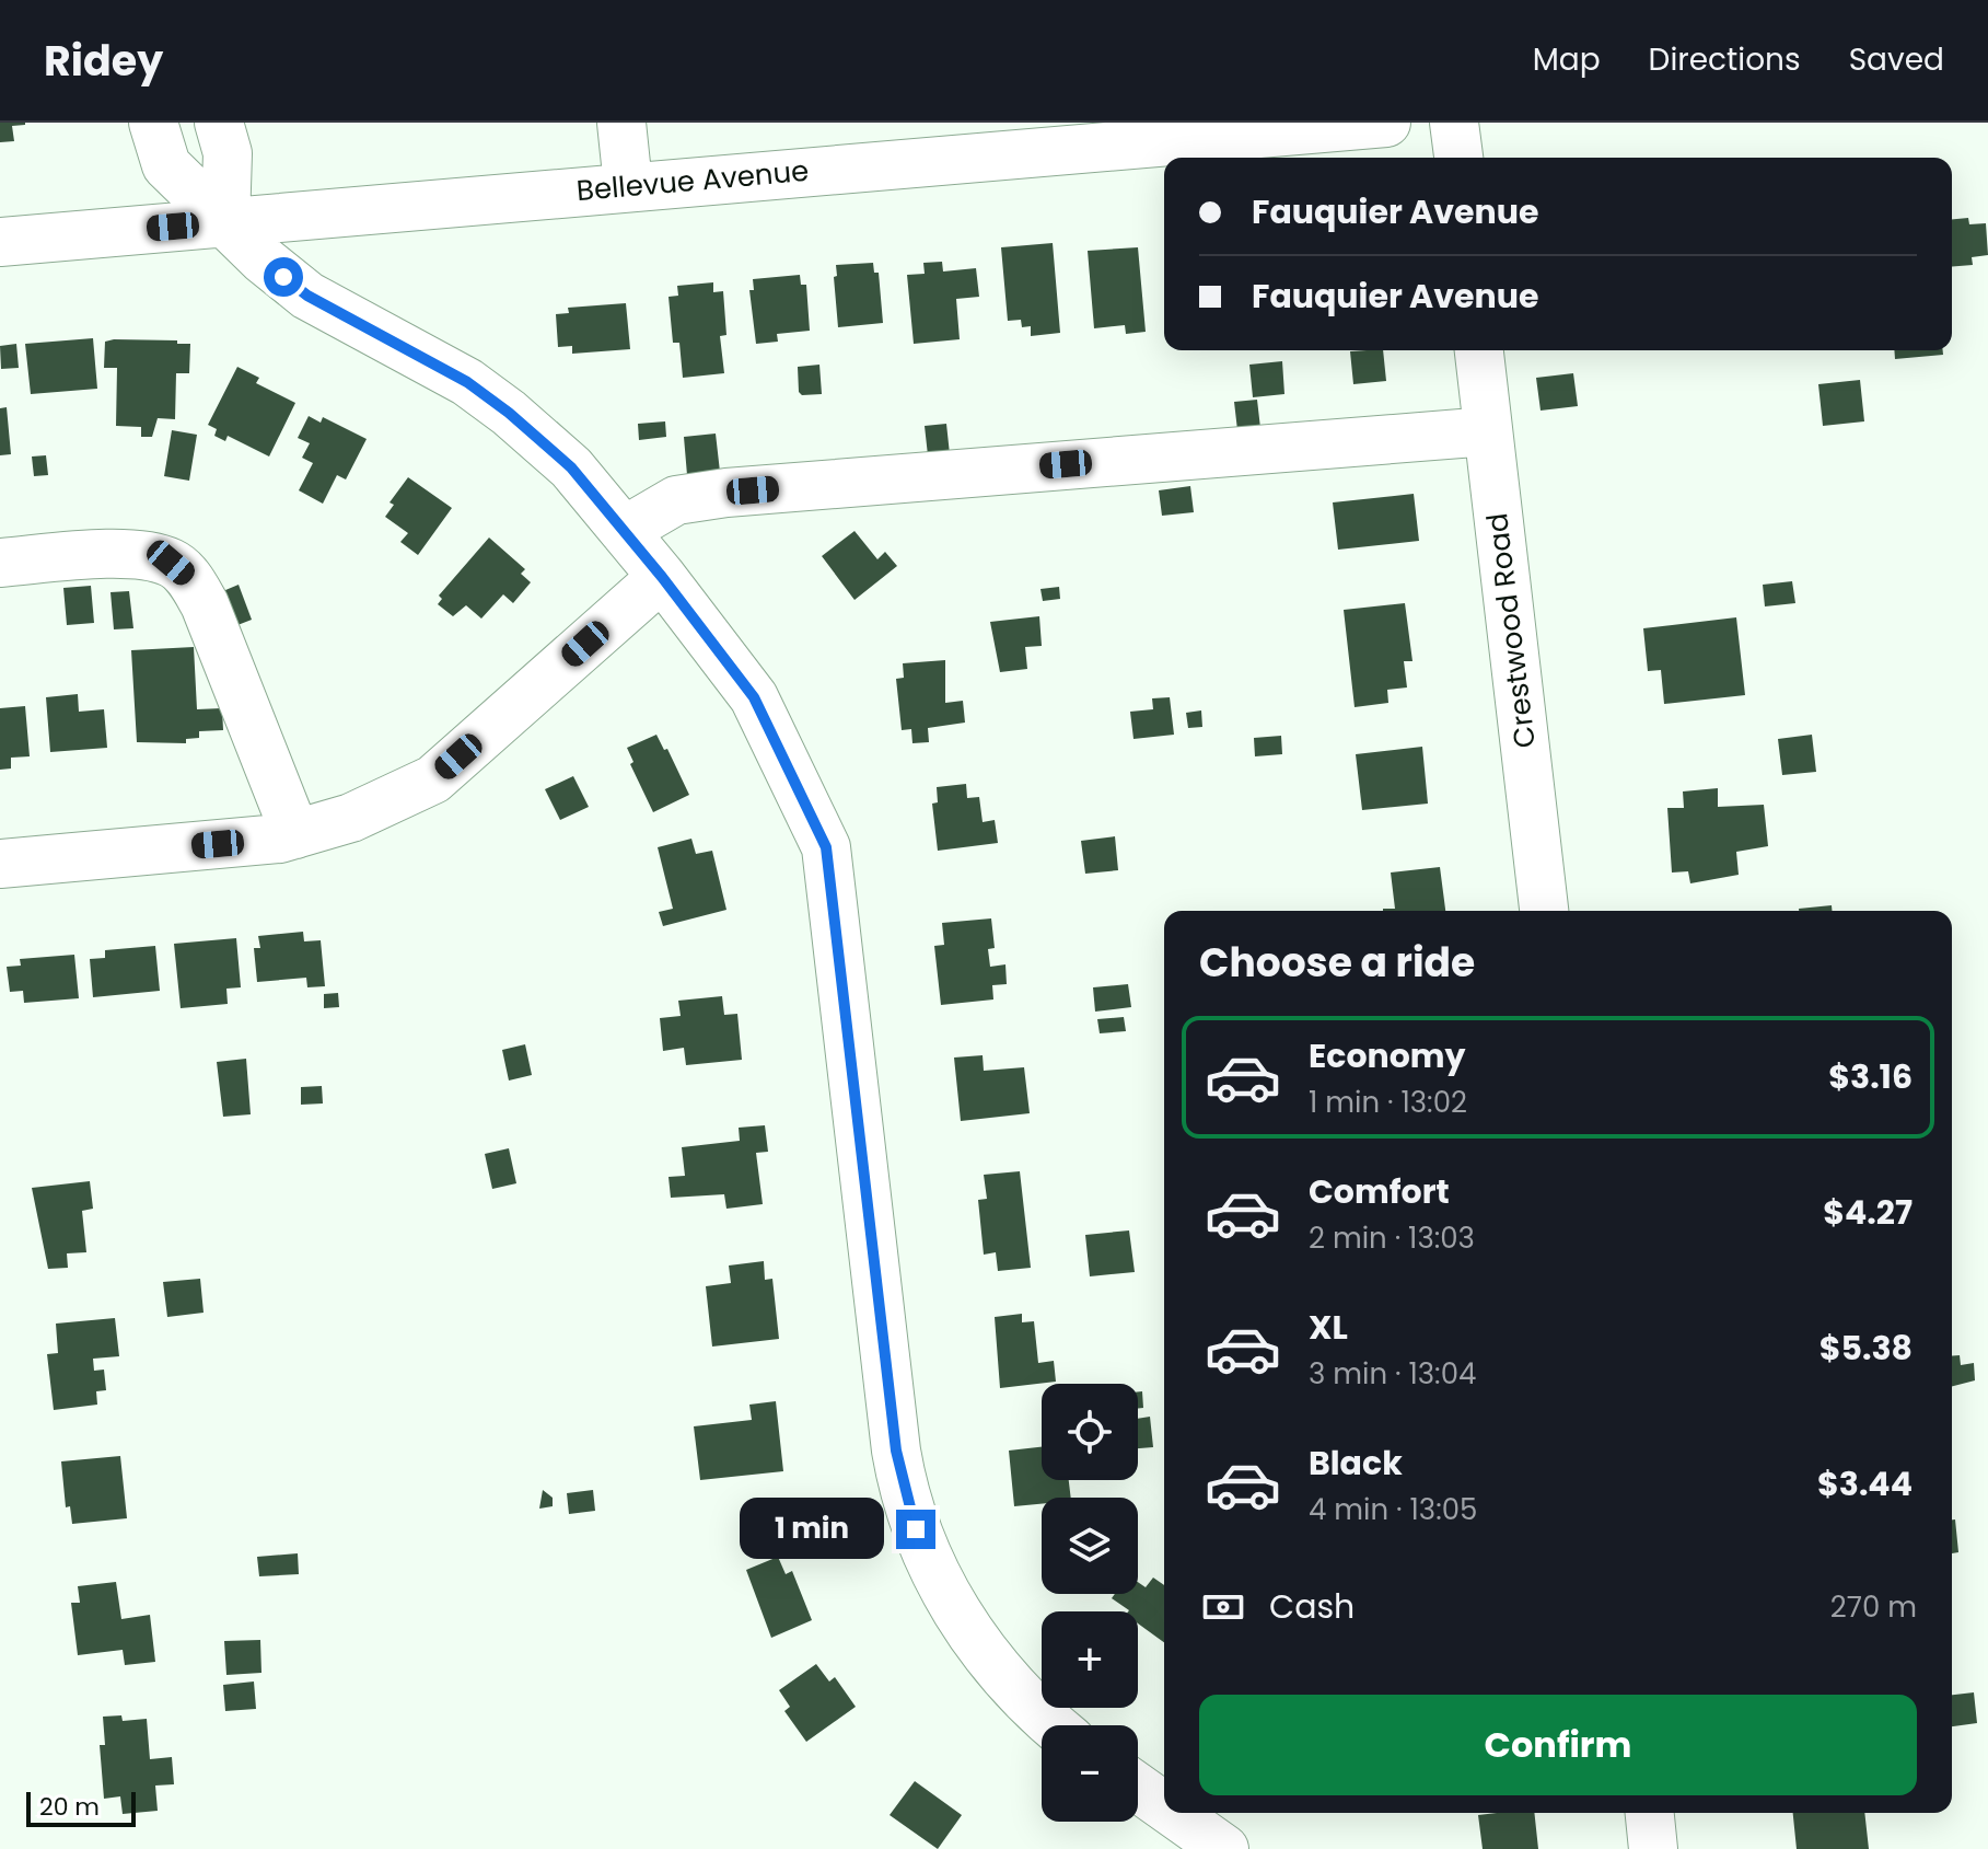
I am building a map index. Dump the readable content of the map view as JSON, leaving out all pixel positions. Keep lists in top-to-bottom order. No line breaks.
{"streets":{"street":["Bellevue Avenue","Crestwood Road"]},"scale_bar":"20 m","page":{"header":"Ridey","nav":["Map","Directions","Saved"],"banner":["Fauquier Avenue","Fauquier Avenue"],"heading":"Choose a ride","list":[{"name":"Economy","note":"1 min · 13:02","value":"$3.16"},{"name":"Comfort","note":"2 min · 13:03","value":"$4.27"},{"name":"XL","note":"3 min · 13:04","value":"$5.38"},{"name":"Black","note":"4 min · 13:05","value":"$3.44"}],"map_buttons":["+","−"],"bubble":"1 min","pay":["Cash","270 m"],"buttons":"Confirm","scale":"20 m"}}
